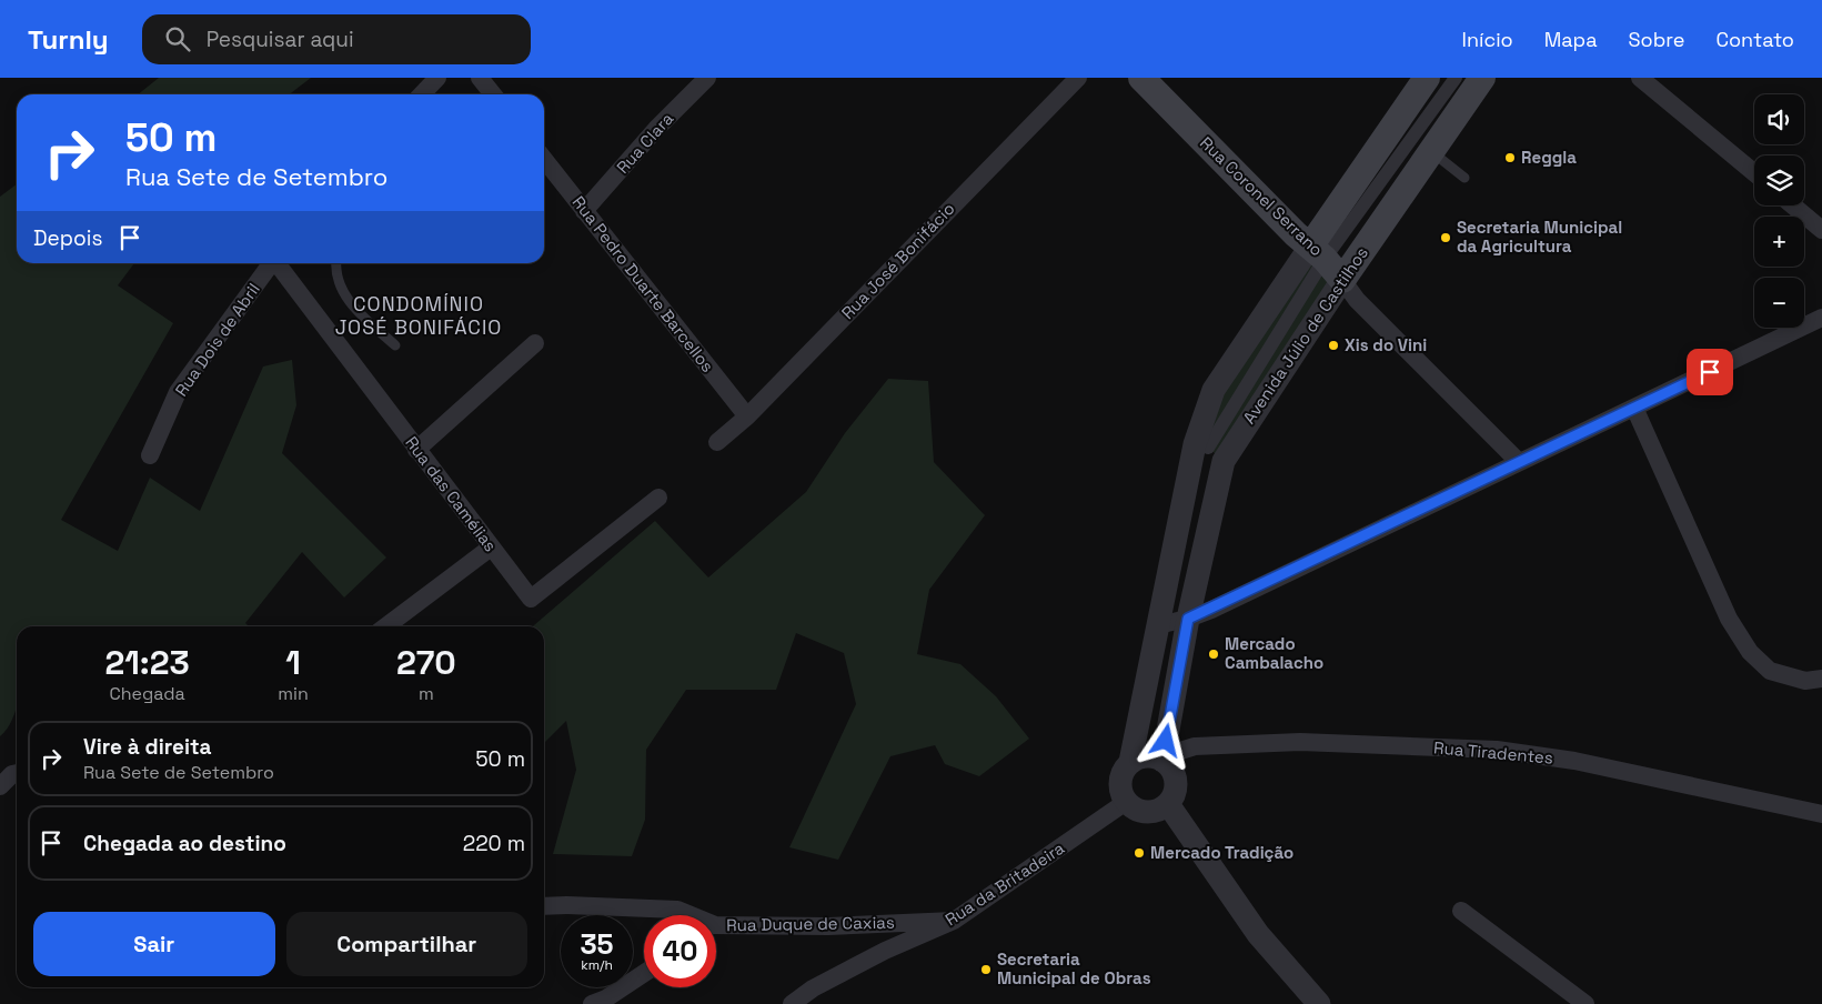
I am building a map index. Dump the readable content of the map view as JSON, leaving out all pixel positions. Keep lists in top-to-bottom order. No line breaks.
{"streets":{"main road":["Rua Coronel Serrano","Avenida Júlio de Castilhos"],"street":["Rua Clara","Rua José Bonifácio","Rua Pedro Duarte Barcellos","Rua Dois de Abril","Rua das Camélias","Rua Tiradentes","Rua da Britadeira","Rua Duque de Caxias"]},"crossings":[["Rua Clara","Rua Pedro Duarte Barcellos"],["Rua Coronel Serrano","Avenida Júlio de Castilhos"],["Rua José Bonifácio","Rua Pedro Duarte Barcellos"],["Avenida Júlio de Castilhos","Rua Tiradentes"],["Avenida Júlio de Castilhos","Rua da Britadeira"],["Rua Tiradentes","Rua da Britadeira"],["Rua da Britadeira","Rua Duque de Caxias"]],"districts":["CONDOMÍNIO JOSÉ BONIFÁCIO"],"places":["Reggla","Secretaria Municipal da Agricultura","Xis do Vini","Mercado Cambalacho","Mercado Tradição","Secretaria Municipal de Obras"],"page":{"header":"Turnly","search":"Pesquisar aqui","nav":["Início","Mapa","Sobre","Contato"],"map_buttons":["+","−"],"turn":["50 m","Rua Sete de Setembro"],"then":"Depois","eta":["21:23","Chegada","1","min","270","m"],"list":[{"name":"Vire à direita","note":"Rua Sete de Setembro","value":"50 m"},{"name":"Chegada ao destino","value":"220 m"}],"buttons":["Sair","Compartilhar"],"speed":"35 km/h","limit":"40"}}
